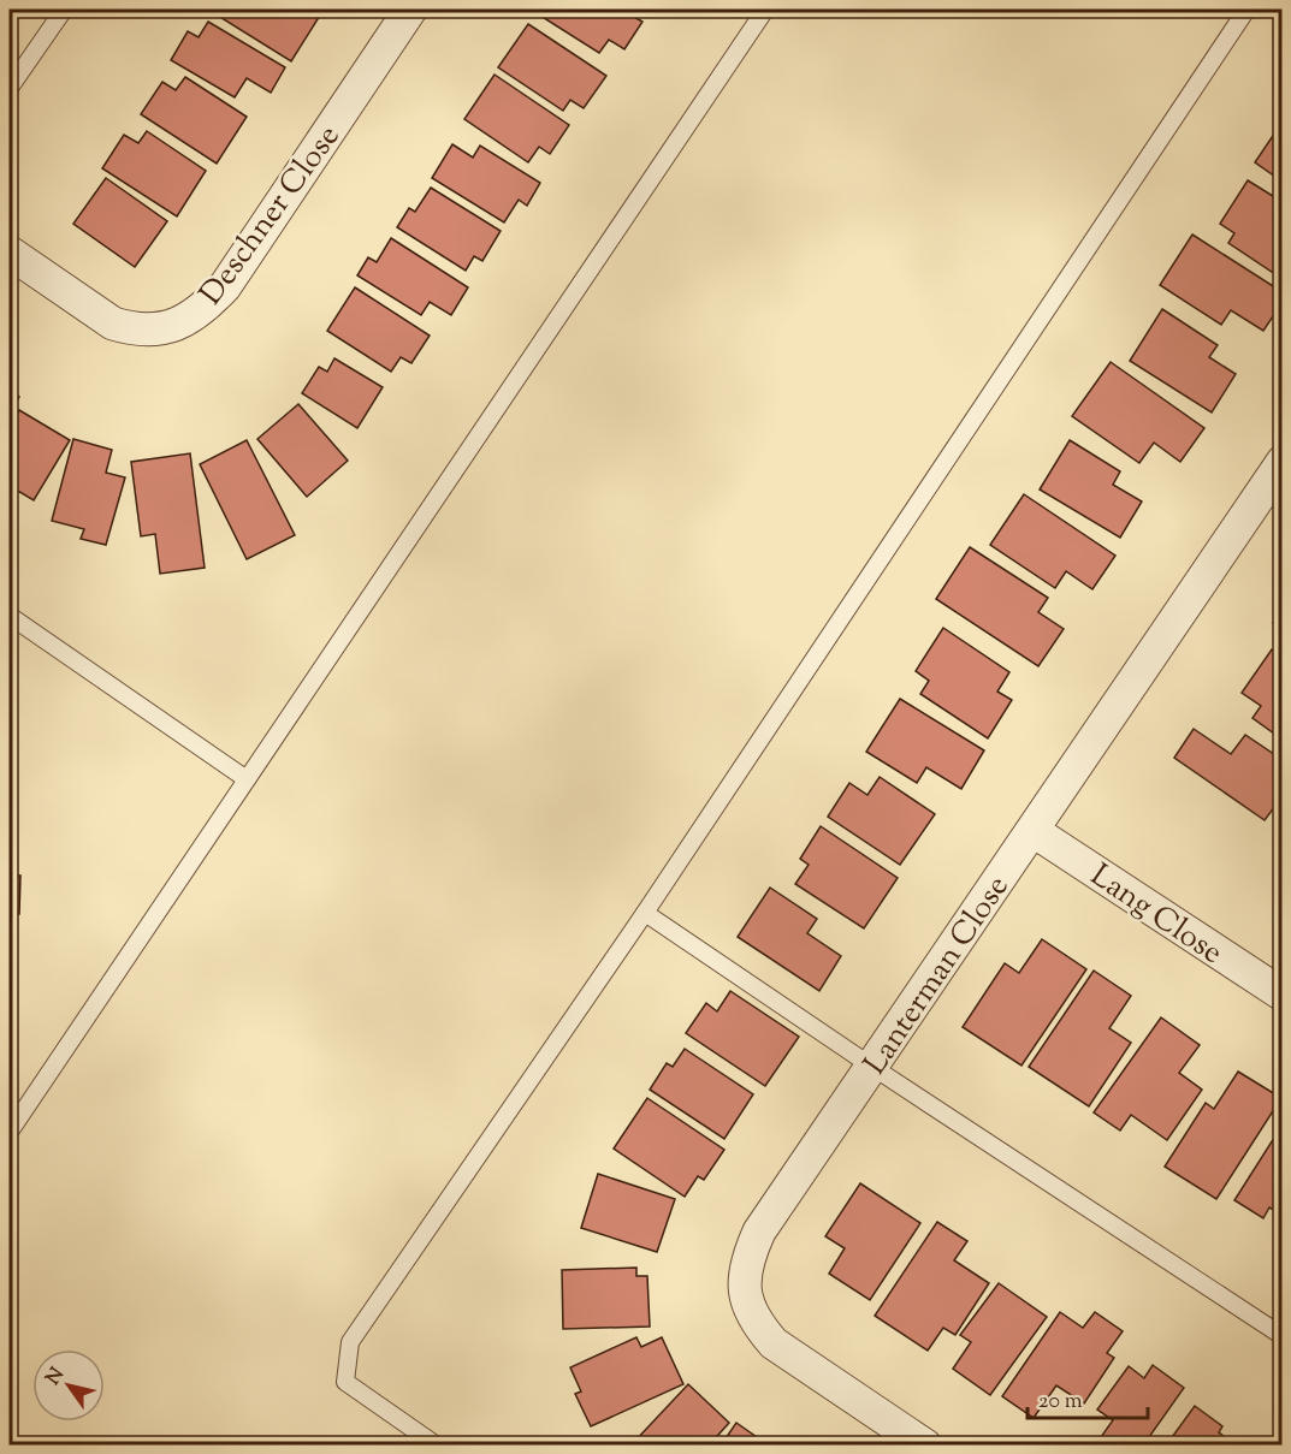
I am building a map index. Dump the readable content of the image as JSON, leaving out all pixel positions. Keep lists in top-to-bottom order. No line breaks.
{"streets":{"street":["Deschner Close","Lang Close","Lanterman Close"]},"crossings":[["Lang Close","Lanterman Close"]],"scale_bar":"20 m","north":"top left"}
